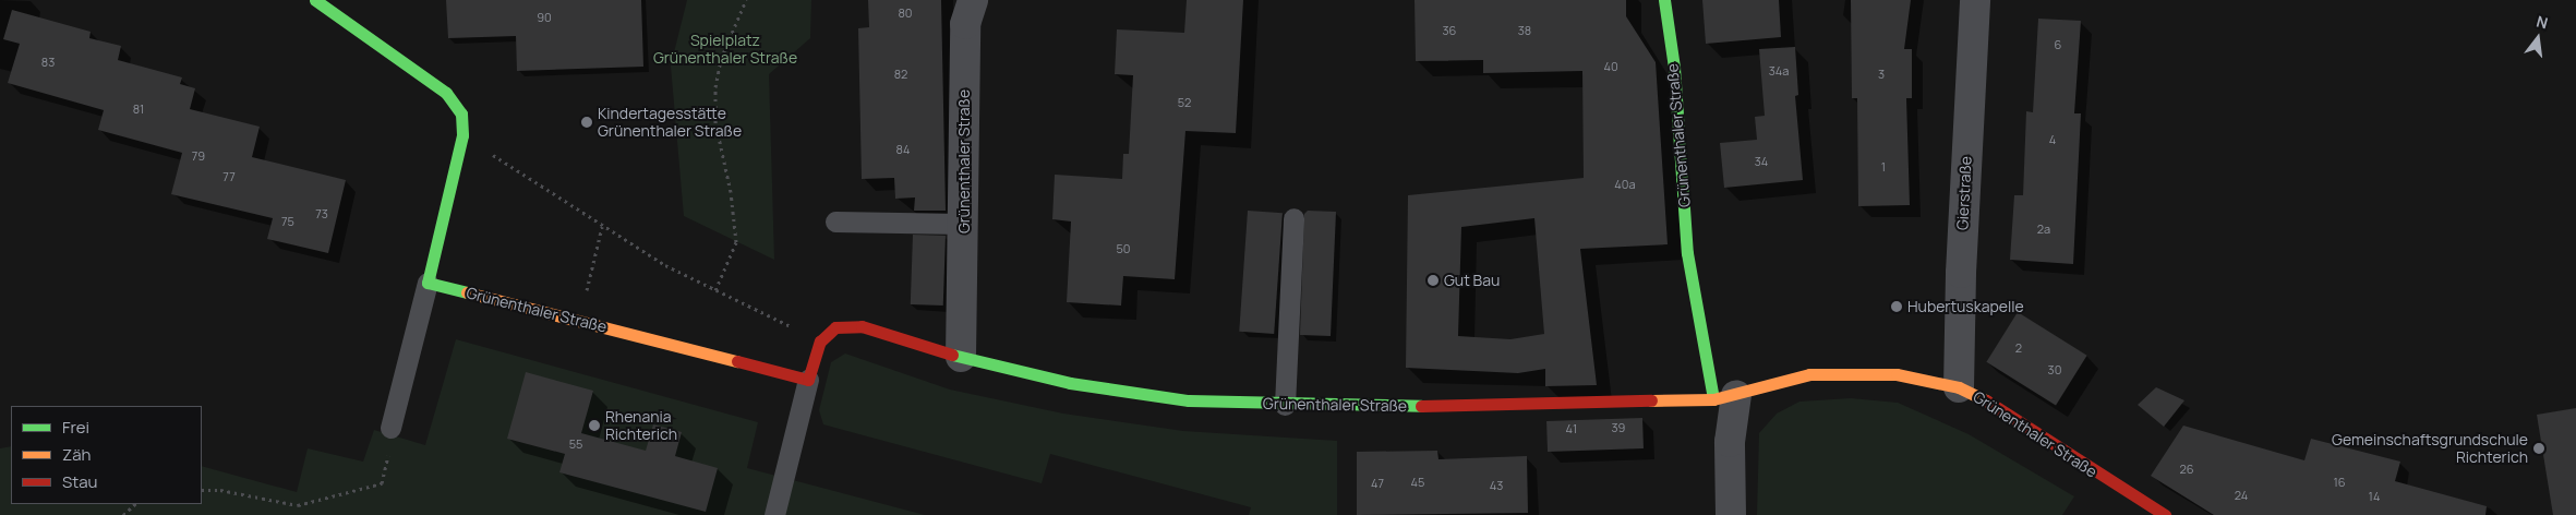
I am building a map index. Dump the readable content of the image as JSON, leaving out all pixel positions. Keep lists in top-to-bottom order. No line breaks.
{"streets":{"street":["Grünenthaler Straße","Gierstraße"]},"crossings":[["Grünenthaler Straße","Gierstraße"]],"parks":["Spielplatz Grünenthaler Straße"],"places":["Kindertagesstätte Grünenthaler Straße","Gut Bau","Hubertuskapelle","Rhenania Richterich","Gemeinschaftsgrundschule Richterich"],"house_numbers":["80","90","36","38","6","83","40","34a","82","3","52","81","4","84","79","34","1","77","40a","73","75","2a","50","2","30","39","41","55","26","45","16","47","43","24","14"],"legend":["Frei","Zäh","Stau"],"north":"top"}
